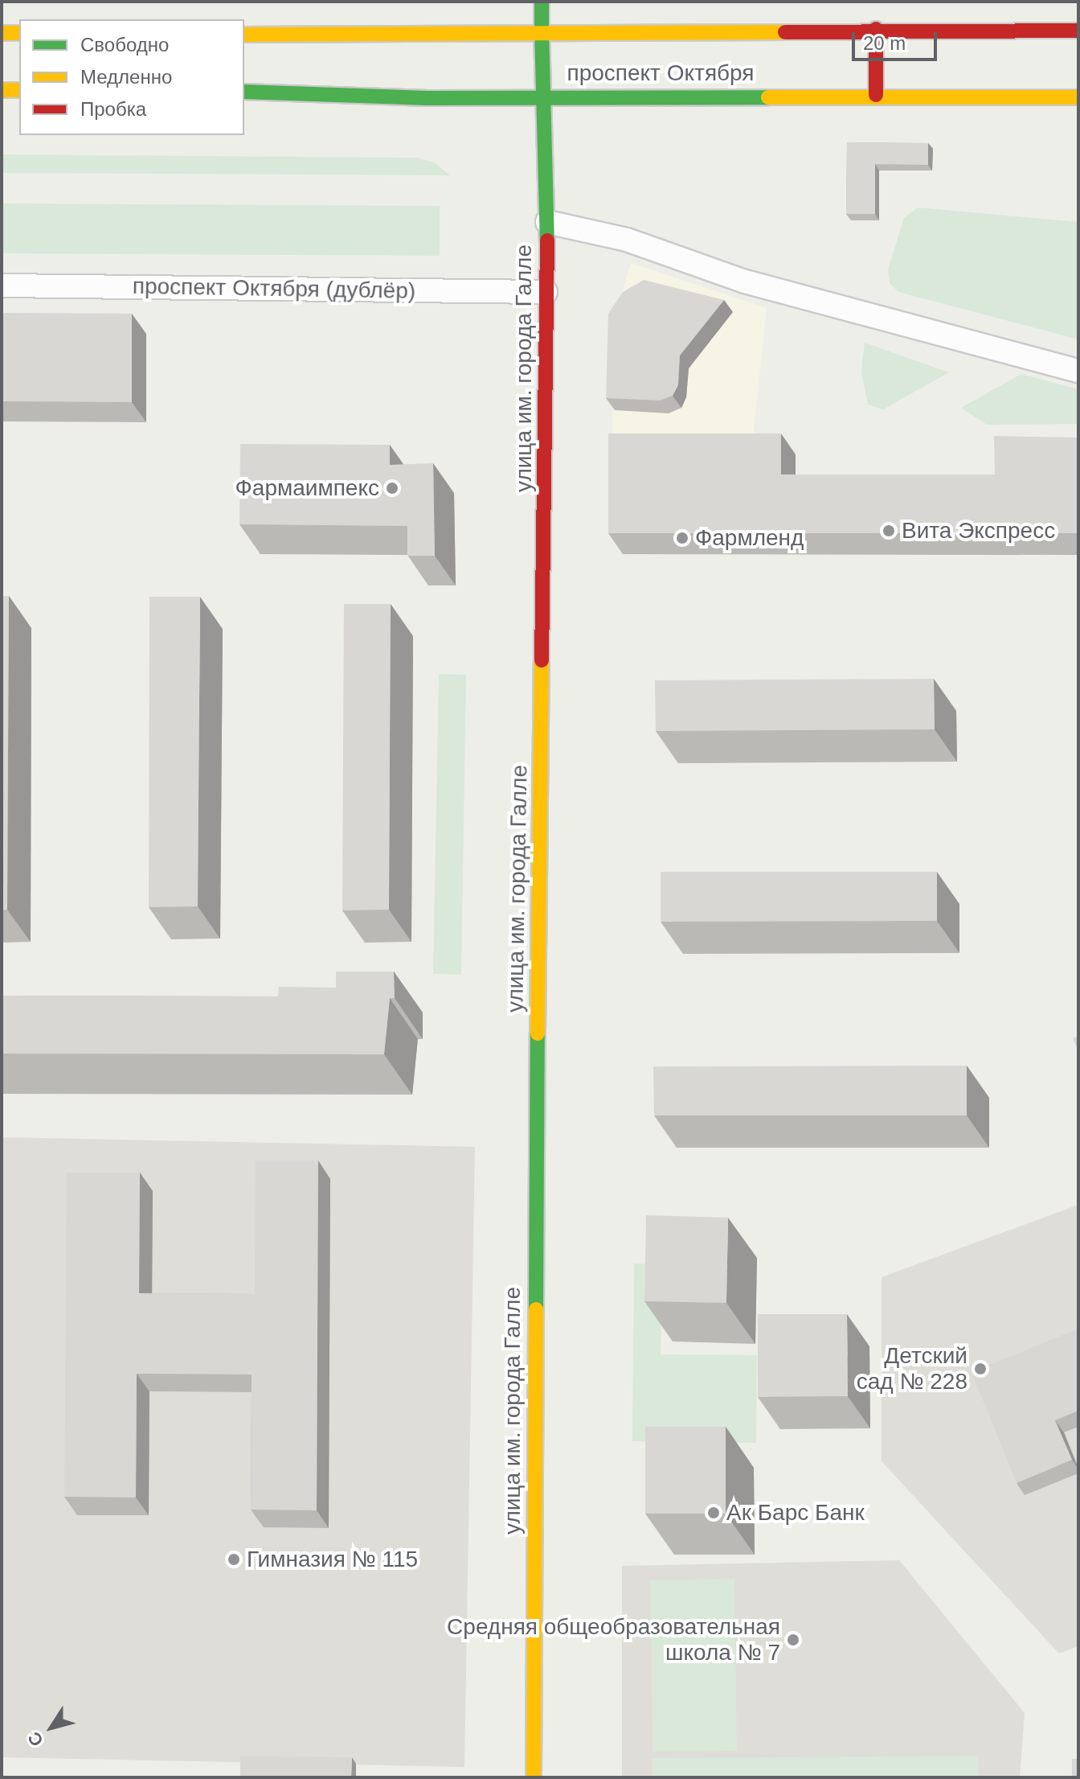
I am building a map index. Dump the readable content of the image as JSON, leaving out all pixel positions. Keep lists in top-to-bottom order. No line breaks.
{"streets":{"main road":["проспект Октября","улица им. города Галле"],"street":["проспект Октября (дублёр)"]},"crossings":[["проспект Октября","улица им. города Галле"],["проспект Октября (дублёр)","улица им. города Галле"]],"places":["Фармаимпекс","Вита Экспресс","Фармленд","Детский сад № 228","Ак Барс Банк","Гимназия № 115","Средняя общеобразовательная школа № 7"],"legend":["Свободно","Медленно","Пробка"],"scale_bar":"20 m","north":"bottom left"}
